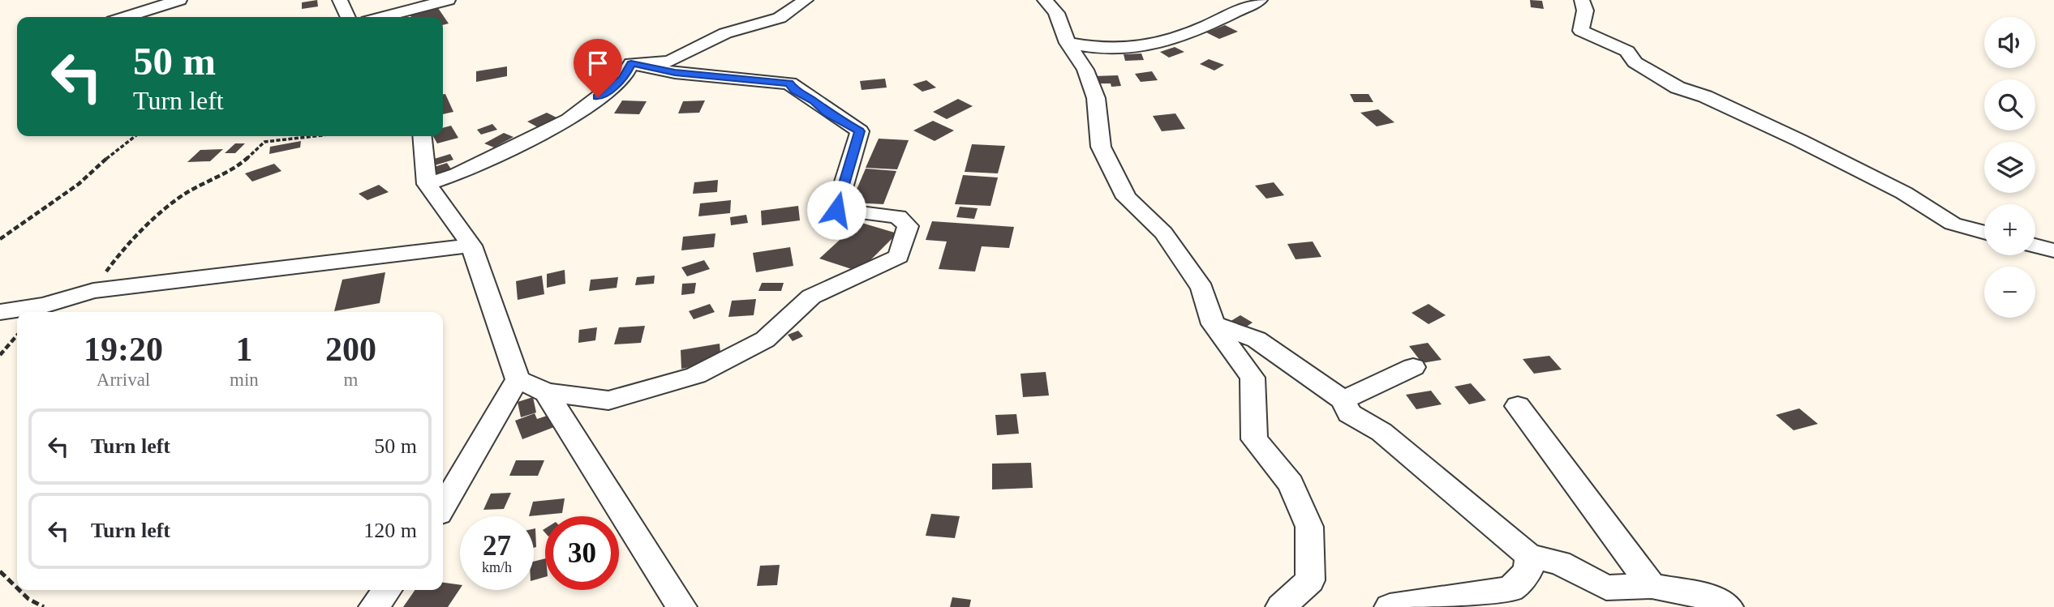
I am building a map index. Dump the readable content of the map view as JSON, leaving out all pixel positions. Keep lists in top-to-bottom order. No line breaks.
{"page":{"map_buttons":["+","−"],"turn":["50 m","Turn left"],"eta":["19:20","Arrival","1","min","200","m"],"list":[{"name":"Turn left","value":"50 m"},{"name":"Turn left","value":"120 m"}],"speed":"27 km/h","limit":"30"}}
